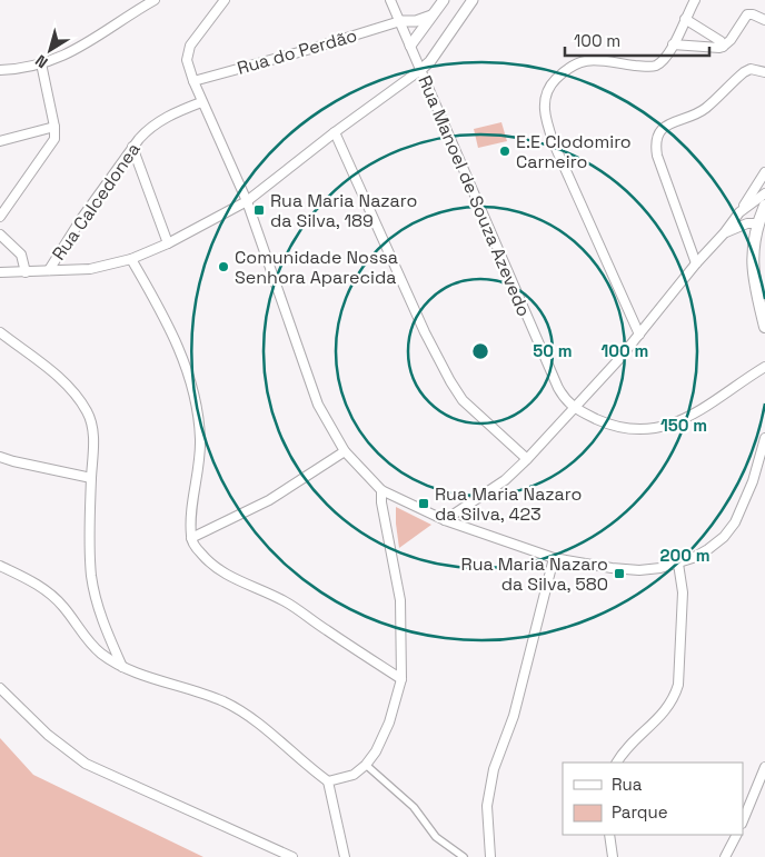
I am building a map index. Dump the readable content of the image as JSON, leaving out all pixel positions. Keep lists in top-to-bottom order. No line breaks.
{"streets":{"street":["Rua do Perdão","Rua Manoel de Souza Azevedo","Rua Calcedonea"]},"crossings":[["Rua do Perdão","Rua Manoel de Souza Azevedo"]],"places":{"other":["E.E Clodomiro Carneiro","Comunidade Nossa Senhora Aparecida"],"transit":["Rua Maria Nazaro da Silva, 189","Rua Maria Nazaro da Silva, 423","Rua Maria Nazaro da Silva, 580"]},"legend":["Rua","Parque"],"scale_bar":"100 m","north":"bottom left","rings":["50 m","100 m","150 m","200 m"]}
